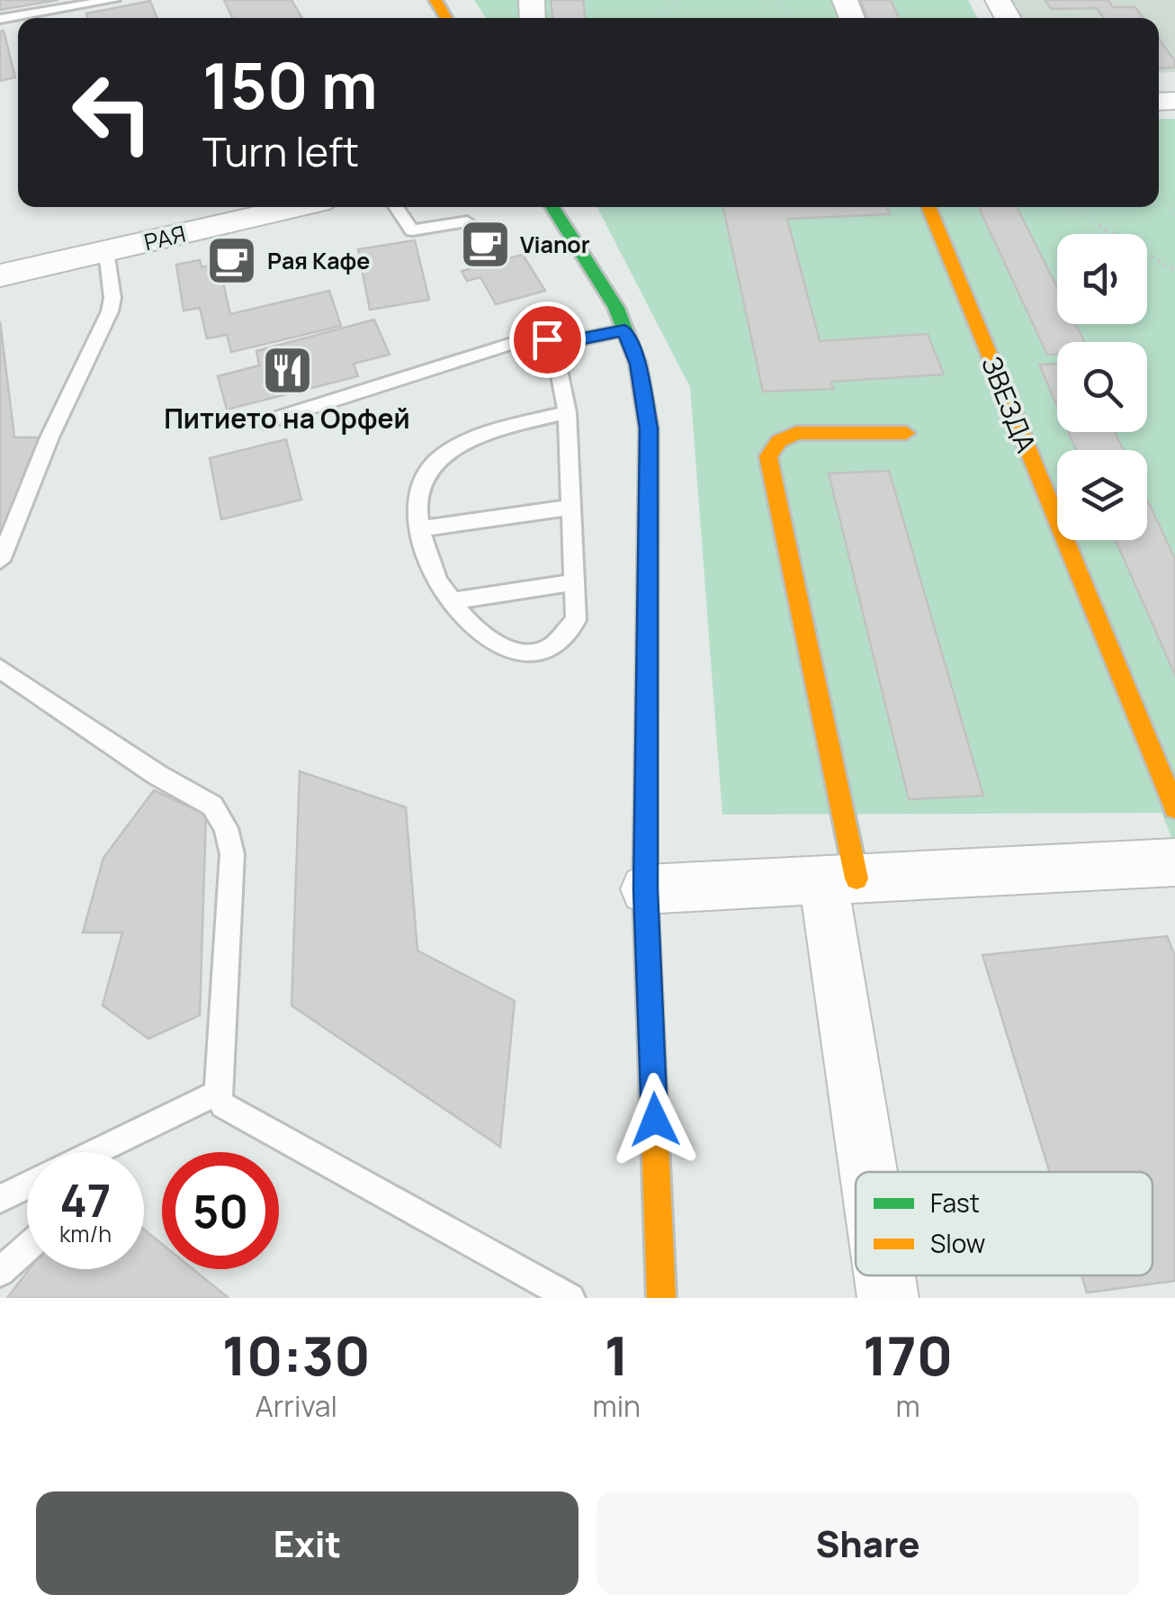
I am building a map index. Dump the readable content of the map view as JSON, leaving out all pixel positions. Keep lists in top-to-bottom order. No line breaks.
{"streets":{"street":["РАЯ","ЗВЕЗДА"]},"places":{"cafe":["Vianor","Рая Кафе"],"restaurant":["Питието на Орфей"]},"legend":["Fast","Slow"],"page":{"turn":["150 m","Turn left"],"speed":"47 km/h","limit":"50","eta":["10:30","Arrival","1","min","170","m"],"buttons":["Exit","Share"]}}
